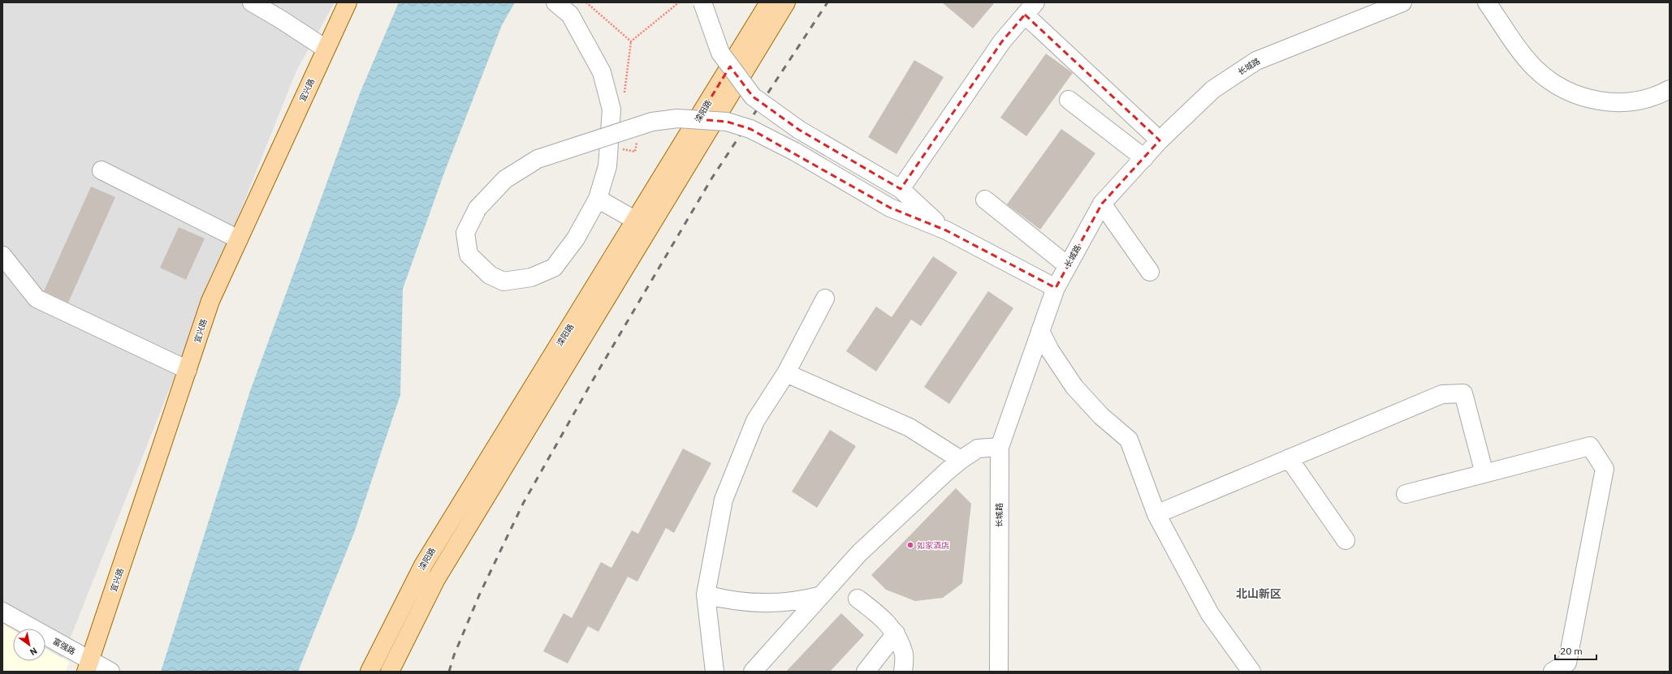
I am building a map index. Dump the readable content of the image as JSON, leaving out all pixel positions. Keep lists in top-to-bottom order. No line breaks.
{"streets":{"main road":["宜兴路","滦阳路"],"street":["长城路","富强路"]},"crossings":[["宜兴路","富强路"]],"districts":["北山新区"],"places":["如家酒店"],"scale_bar":"20 m","north":"bottom right"}
